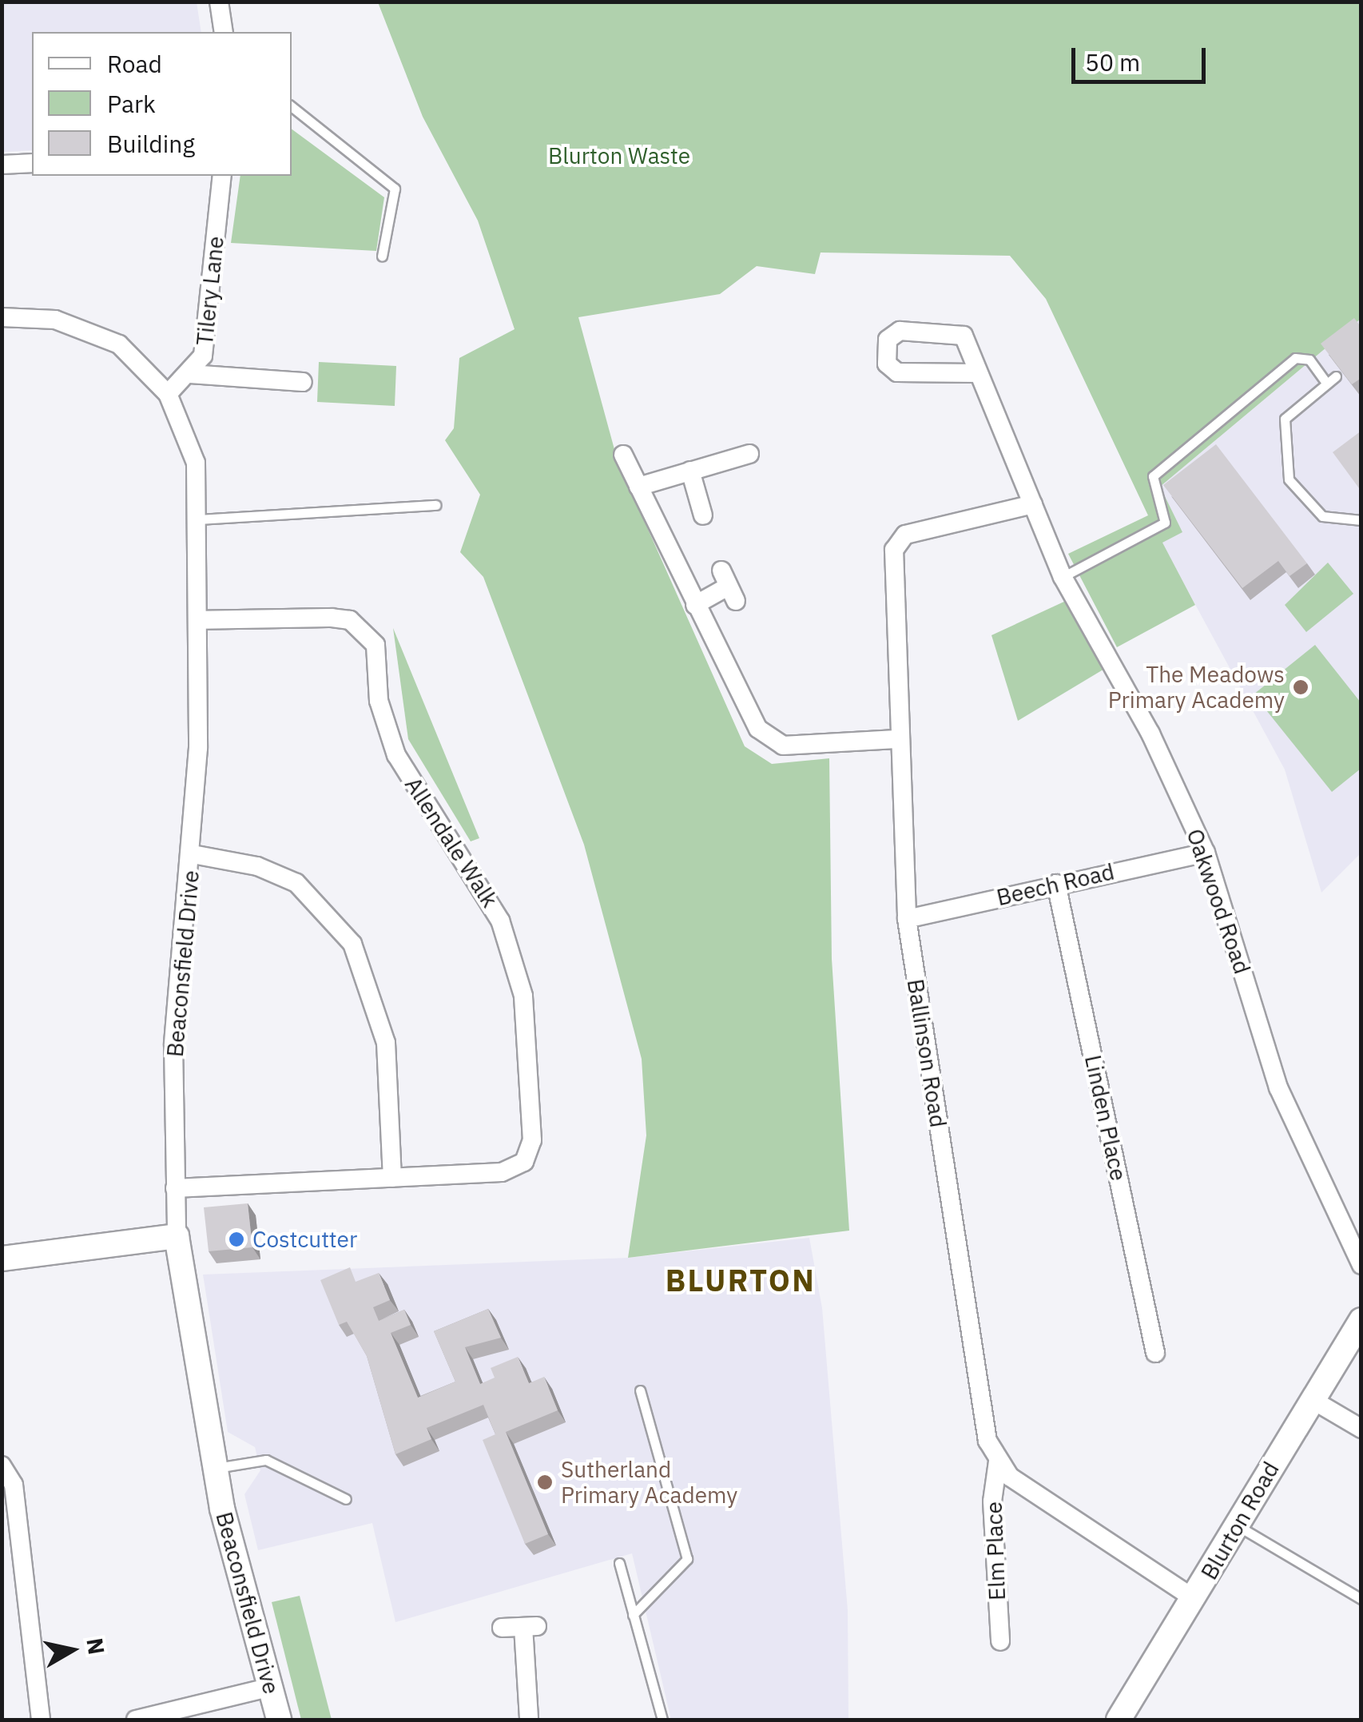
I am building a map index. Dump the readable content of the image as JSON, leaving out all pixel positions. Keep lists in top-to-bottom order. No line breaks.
{"streets":{"street":["Tilery Lane","Allendale Walk","Beech Road","Oakwood Road","Beaconsfield Drive","Ballinson Road","Linden Place","Blurton Road","Elm Place"]},"crossings":[["Tilery Lane","Beaconsfield Drive"],["Allendale Walk","Beaconsfield Drive"],["Beech Road","Oakwood Road"],["Beech Road","Ballinson Road"],["Beech Road","Linden Place"],["Oakwood Road","Ballinson Road"],["Ballinson Road","Elm Place"]],"districts":["BLURTON"],"parks":["Blurton Waste"],"places":["The Meadows Primary Academy","Costcutter","Sutherland Primary Academy"],"legend":["Road","Park","Building"],"scale_bar":"50 m","north":"right"}
